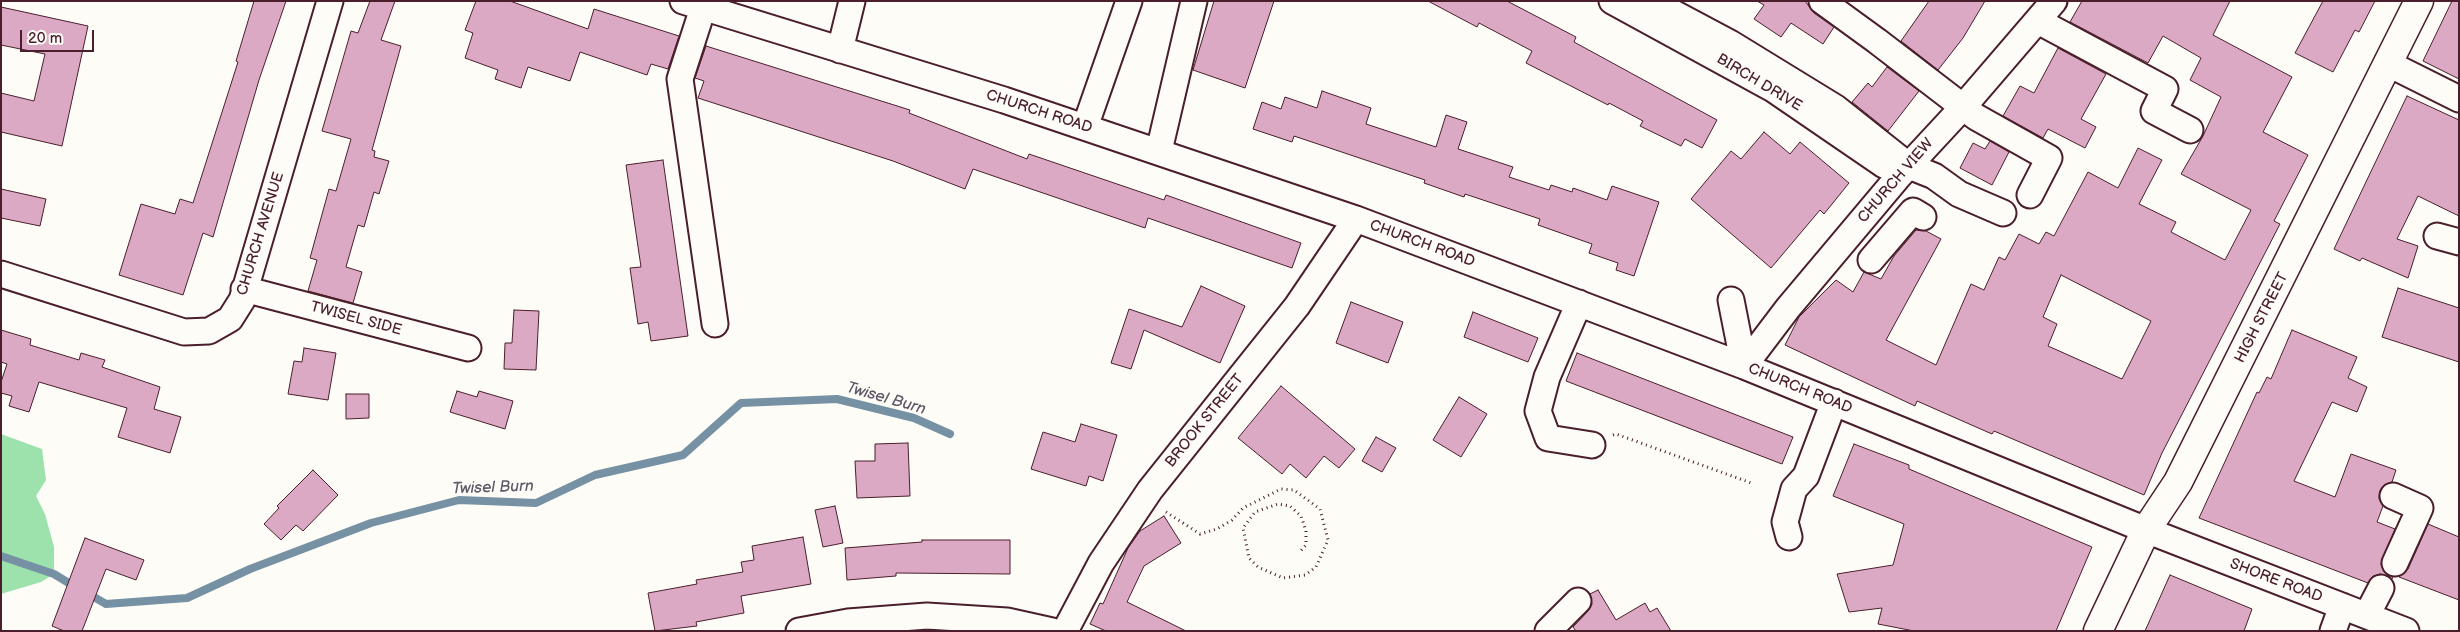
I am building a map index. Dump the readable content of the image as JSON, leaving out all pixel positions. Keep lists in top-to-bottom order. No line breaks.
{"streets":{"main road":["HIGH STREET"],"street":["BIRCH DRIVE","CHURCH ROAD","CHURCH VIEW","CHURCH AVENUE","TWISEL SIDE","BROOK STREET","SHORE ROAD"]},"crossings":[["BIRCH DRIVE","CHURCH VIEW"],["CHURCH ROAD","CHURCH VIEW"],["CHURCH ROAD","HIGH STREET"],["CHURCH ROAD","BROOK STREET"],["CHURCH ROAD","SHORE ROAD"],["CHURCH AVENUE","TWISEL SIDE"],["HIGH STREET","SHORE ROAD"]],"water":["Twisel Burn"],"scale_bar":"20 m"}
